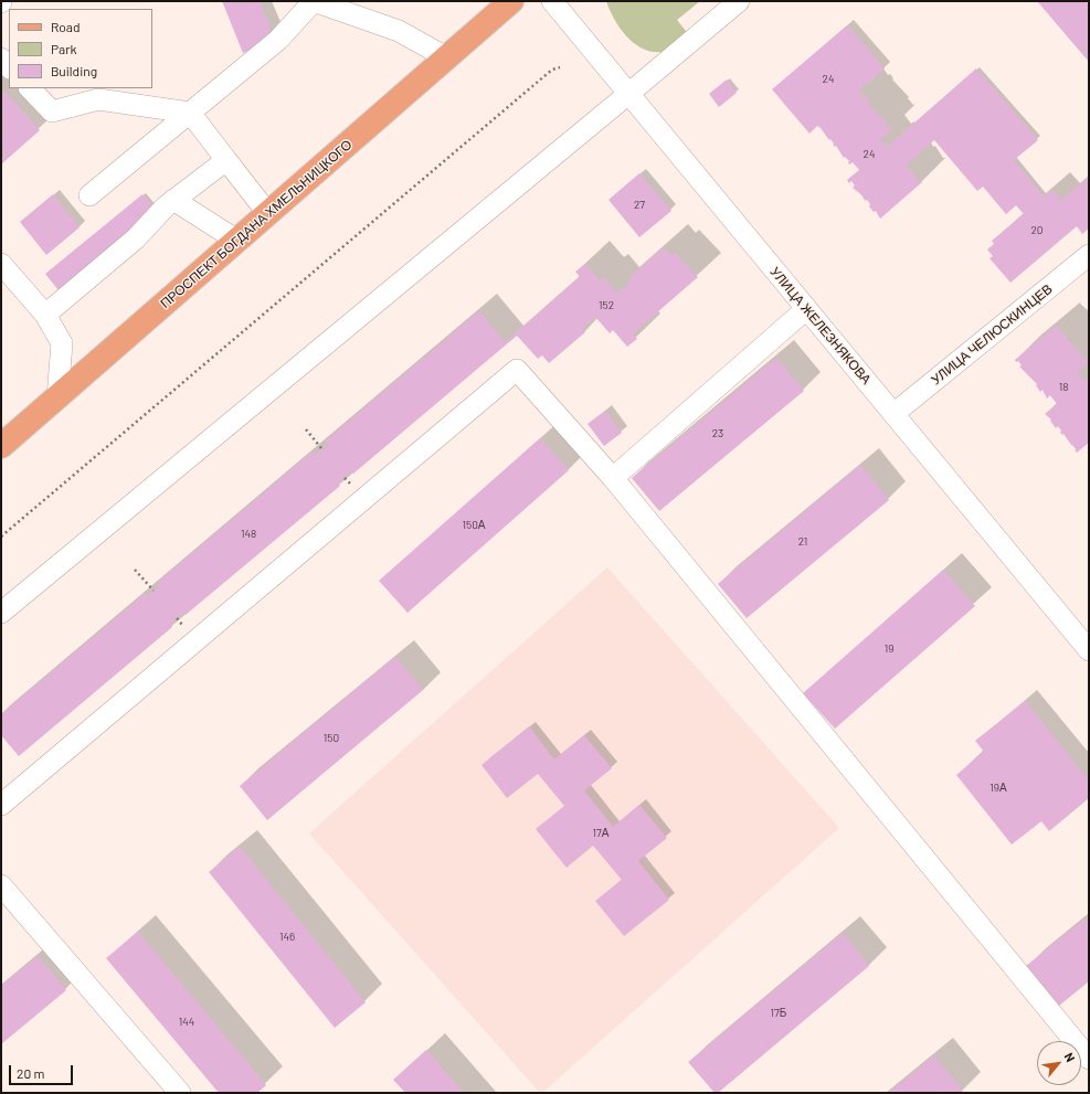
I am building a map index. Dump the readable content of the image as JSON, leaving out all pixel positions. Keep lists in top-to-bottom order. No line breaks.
{"streets":{"main road":["ПРОСПЕКТ БОГДАНА ХМЕЛЬНИЦКОГО"],"street":["УЛИЦА ЖЕЛЕЗНЯКОВА","УЛИЦА ЧЕЛЮСКИНЦЕВ"]},"crossings":[["УЛИЦА ЖЕЛЕЗНЯКОВА","УЛИЦА ЧЕЛЮСКИНЦЕВ"]],"house_numbers":["24","24","27","20","152","18","23","150А","148","21","19","150","19А","17А","146","17Б","144"],"legend":["Road","Park","Building"],"scale_bar":"20 m","north":"top right"}
